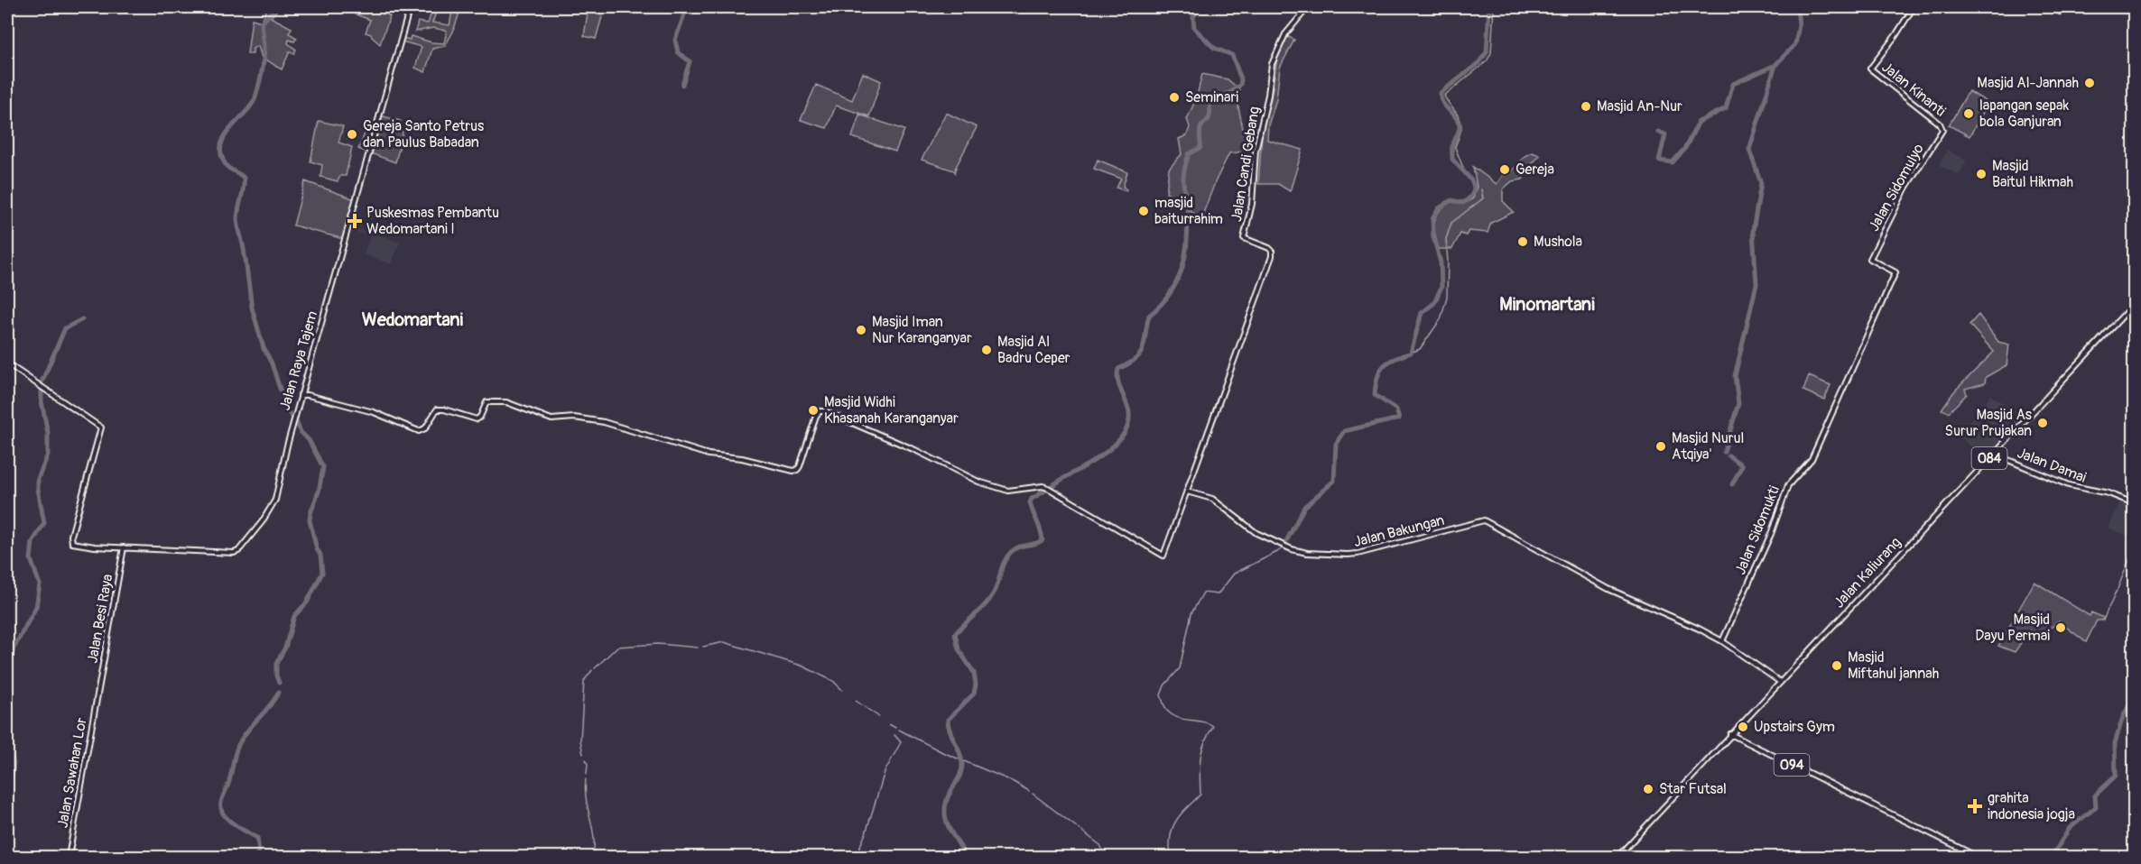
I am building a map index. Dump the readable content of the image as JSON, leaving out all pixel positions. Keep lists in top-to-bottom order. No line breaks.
{"streets":{"main road":["Jalan Kinanti","Jalan Candi Gebang","Jalan Sidomulyo","Jalan Raya Tajem","084","Jalan Damai","Jalan Sidomukti","Jalan Bakungan","Jalan Kaliurang","Jalan Besi Raya","094","Jalan Sawahan Lor"]},"crossings":[["Jalan Kinanti","Jalan Sidomulyo"],["Jalan Candi Gebang","Jalan Bakungan"],["Jalan Sidomulyo","Jalan Sidomukti"],["Jalan Raya Tajem","Jalan Besi Raya"],["Jalan Damai","Jalan Kaliurang"],["Jalan Sidomukti","Jalan Bakungan"],["Jalan Bakungan","Jalan Kaliurang"],["Jalan Kaliurang","094"],["Jalan Besi Raya","Jalan Sawahan Lor"]],"districts":["Minomartani","Wedomartani"],"places":{"other":["Masjid Al-Jannah","Seminari","Masjid An-Nur","lapangan sepak bola Ganjuran","Gereja Santo Petrus dan Paulus Babadan","Gereja","Masjid Baitul Hikmah","masjid baiturrahim","Mushola","Masjid Iman Nur Karanganyar","Masjid Al Badru Ceper","Masjid Widhi Khasanah Karanganyar","Masjid As Surur Prujakan","Masjid Nurul Atqiya'","Masjid Dayu Permai","Masjid Miftahul jannah","Upstairs Gym","Star Futsal"],"health":["Puskesmas Pembantu Wedomartani I","grahita indonesia jogja"]}}
